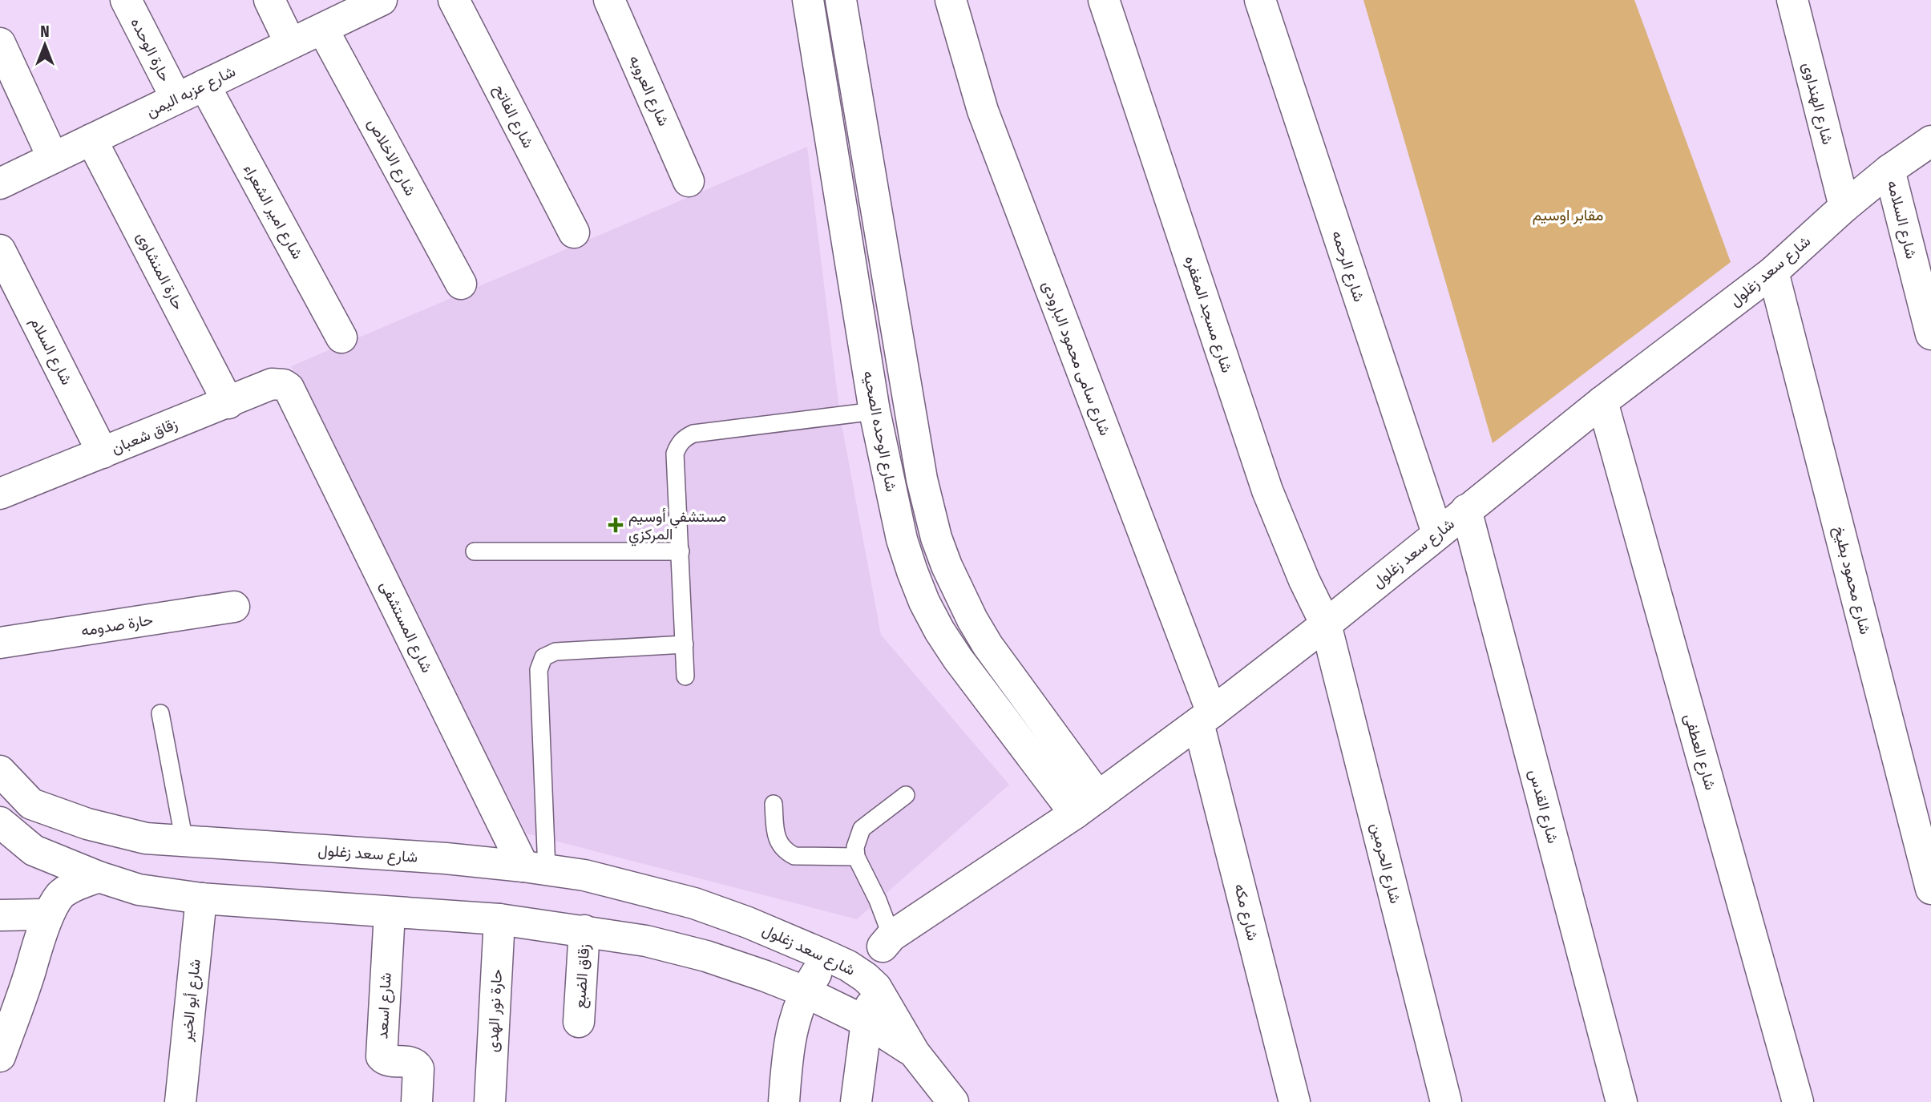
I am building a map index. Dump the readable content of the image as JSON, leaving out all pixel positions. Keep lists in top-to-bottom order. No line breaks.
{"streets":{"street":["حارة الوحده","شارع العروبه","شارع عزبه اليمن","شارع الهنداوى","شارع الفاتح","شارع الاخلاص","شارع امير الشعراء","شارع السلامه","شارع الرحمه","حارة المنشاوى","شارع سعد زغلول","شارع مسجد المغفره","شارع السلام","شارع سامى محمود البارودى","شارع الوحده الصحيه","زقاق شعبان","شارع محمود بطيخ","حارة صدومه","شارع المستشفى","شارع العطفى","شارع القدس","شارع الحرمين","شارع مكه","زقاق الضبع","شارع أبو الخير","شارع اسعد","حارة نور الهدى"]},"crossings":[["حارة الوحده","شارع عزبه اليمن"],["شارع عزبه اليمن","شارع الاخلاص"],["شارع عزبه اليمن","شارع امير الشعراء"],["شارع عزبه اليمن","حارة المنشاوى"],["شارع الهنداوى","شارع سعد زغلول"],["شارع السلامه","شارع سعد زغلول"],["شارع الرحمه","شارع سعد زغلول"],["حارة المنشاوى","زقاق شعبان"],["شارع سعد زغلول","شارع مسجد المغفره"],["شارع سعد زغلول","شارع سامى محمود البارودى"],["شارع سعد زغلول","شارع الوحده الصحيه"],["شارع سعد زغلول","شارع محمود بطيخ"],["شارع سعد زغلول","شارع المستشفى"],["شارع سعد زغلول","شارع العطفى"],["شارع سعد زغلول","شارع القدس"],["شارع سعد زغلول","شارع الحرمين"],["شارع سعد زغلول","شارع مكه"],["شارع مسجد المغفره","شارع الحرمين"],["شارع السلام","زقاق شعبان"],["شارع سامى محمود البارودى","شارع مكه"],["زقاق شعبان","شارع المستشفى"]],"parks":["مقابر اوسيم"],"places":{"health":["مستشفي أوسيم المركزي"]},"north":"top"}
